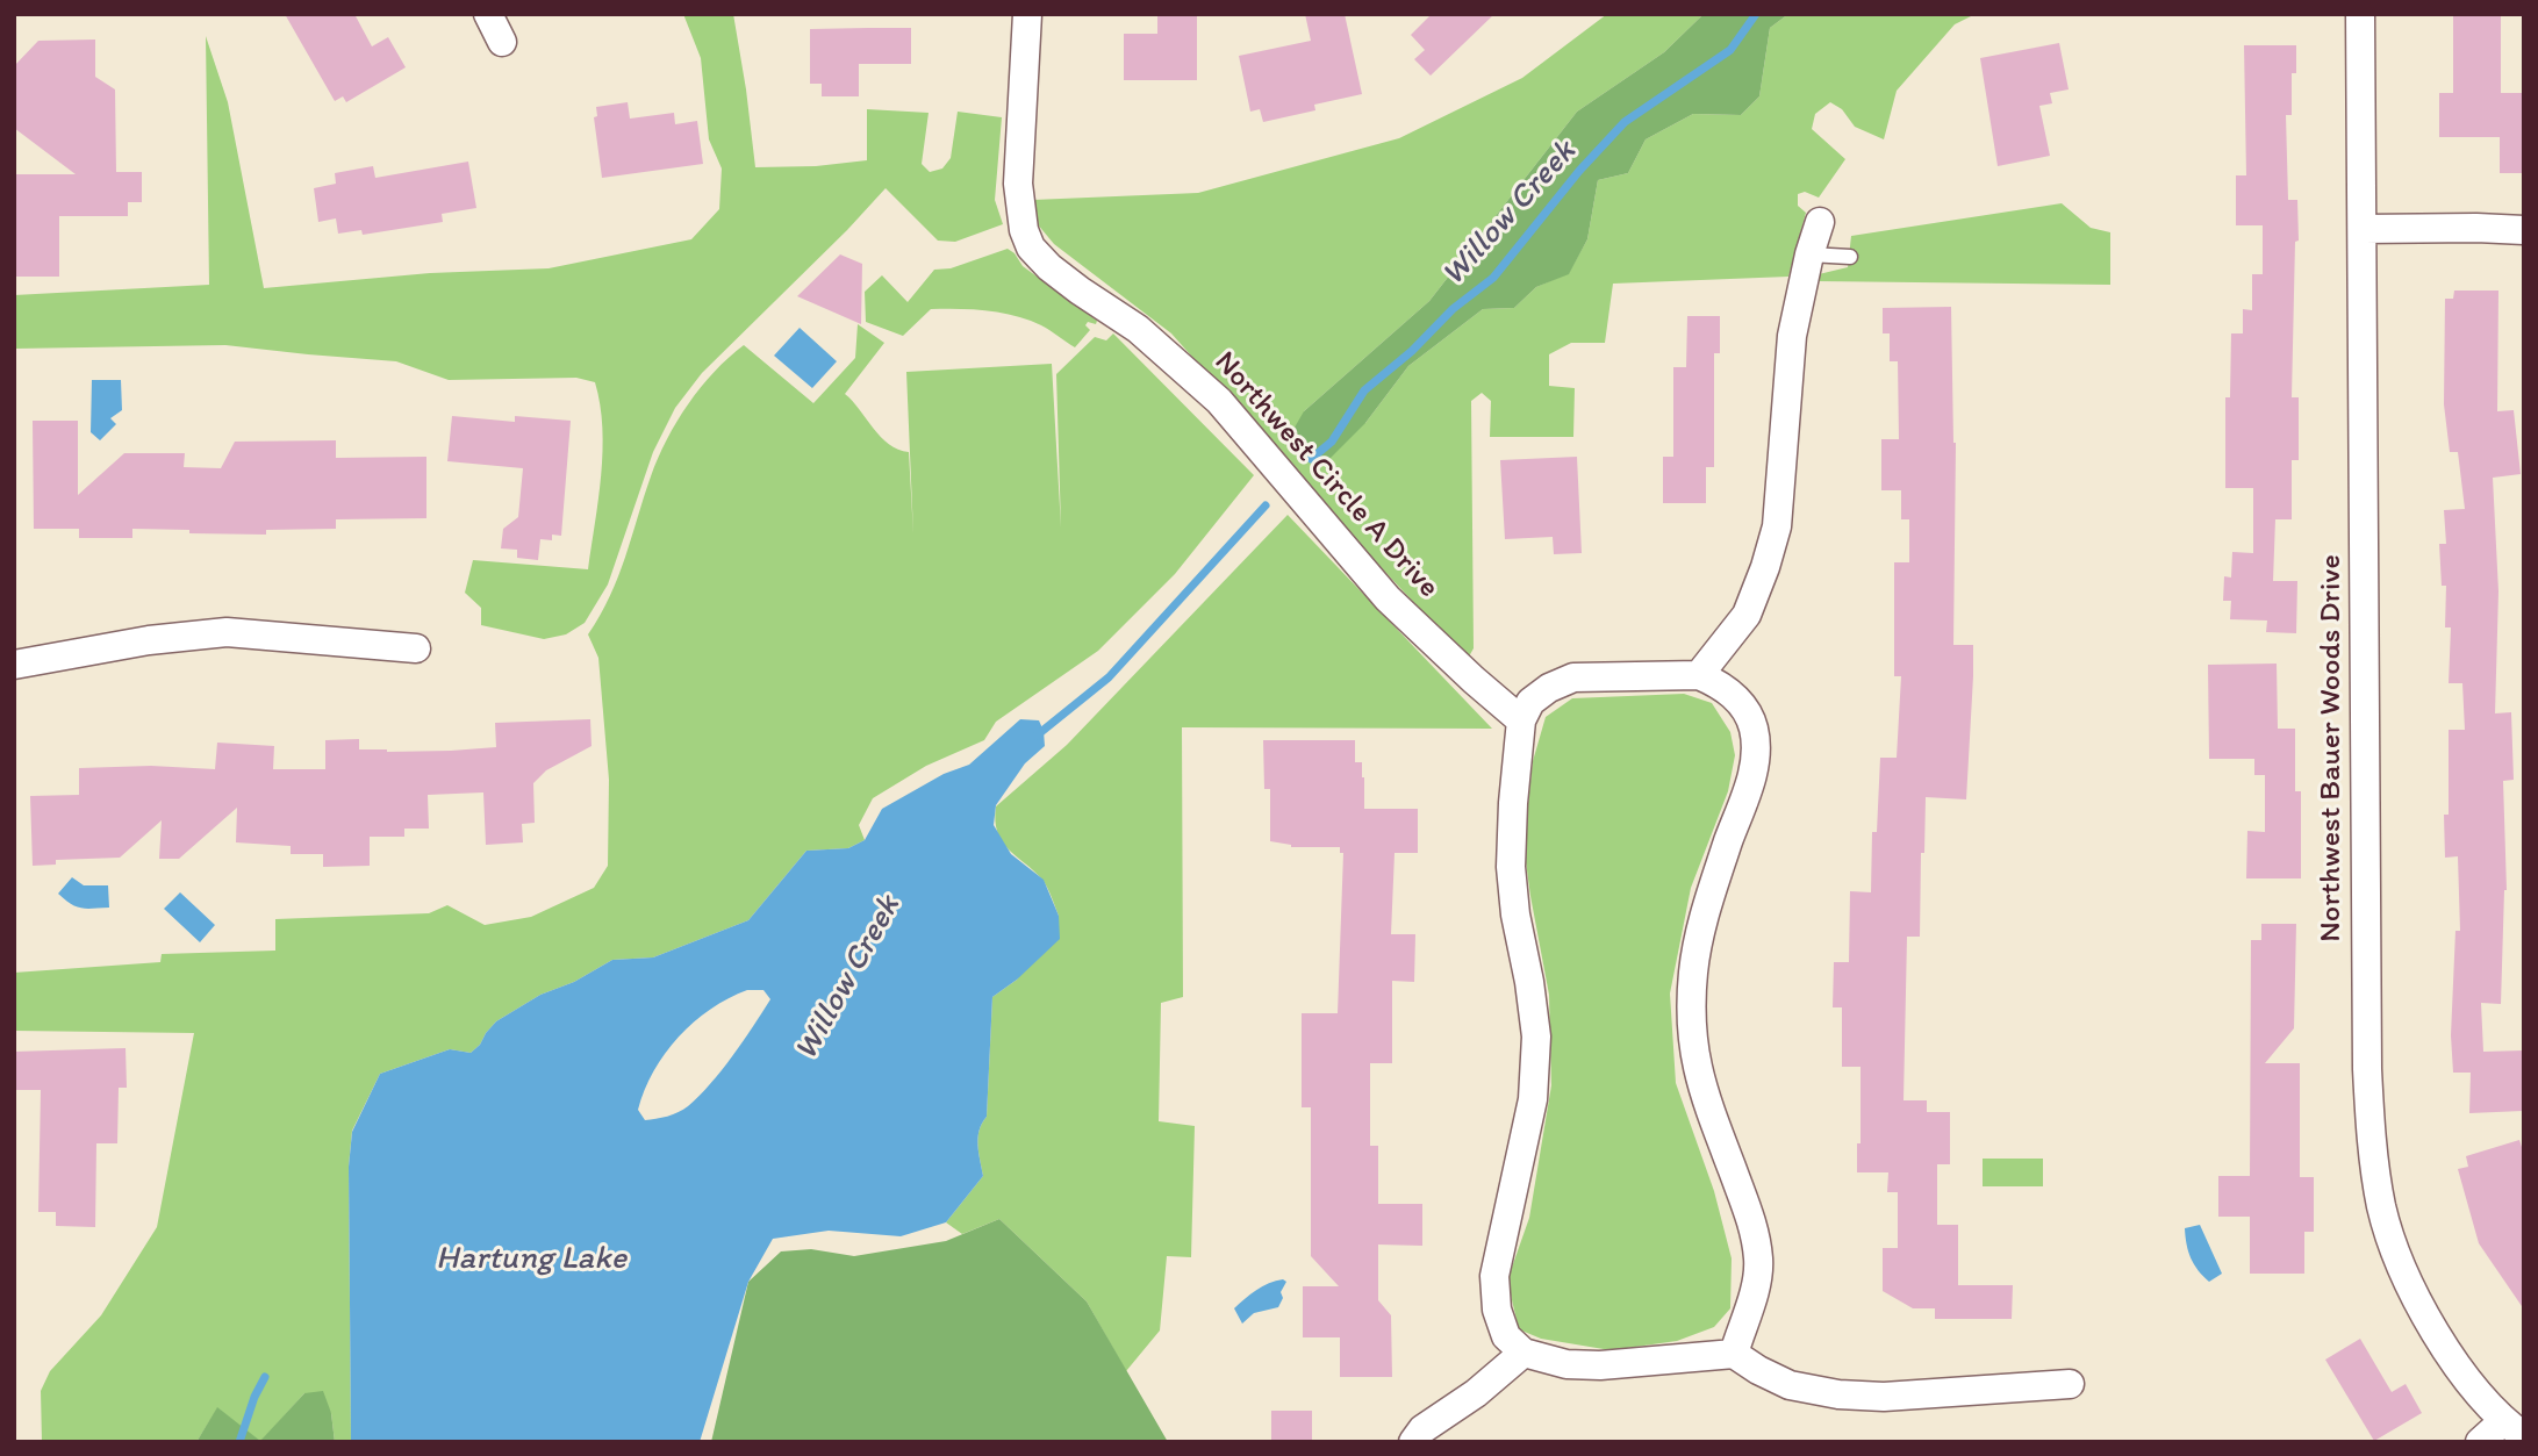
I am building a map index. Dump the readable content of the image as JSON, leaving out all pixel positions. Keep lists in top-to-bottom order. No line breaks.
{"streets":{"street":["Northwest Circle A Drive","Northwest Bauer Woods Drive"]},"water":["Willow Creek","Hartung Lake"]}
